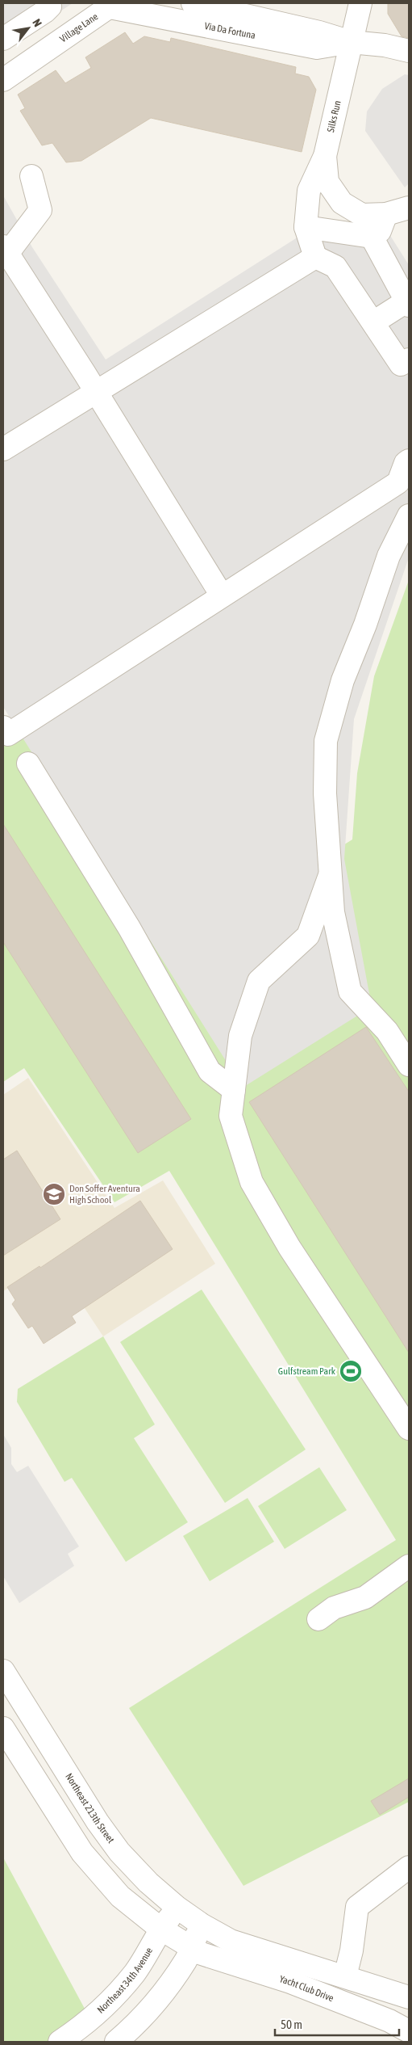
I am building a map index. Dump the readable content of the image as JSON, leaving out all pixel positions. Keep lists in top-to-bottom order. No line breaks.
{"streets":{"street":["Village Lane","Via Da Fortuna","Silks Run","Northeast 213th Street","Northeast 34th Avenue","Yacht Club Drive"]},"crossings":[["Village Lane","Via Da Fortuna"],["Via Da Fortuna","Silks Run"],["Northeast 213th Street","Northeast 34th Avenue"]],"places":{"school or university":["Don Soffer Aventura High School"],"sports":["Gulfstream Park"]},"scale_bar":"50 m","north":"top right"}
